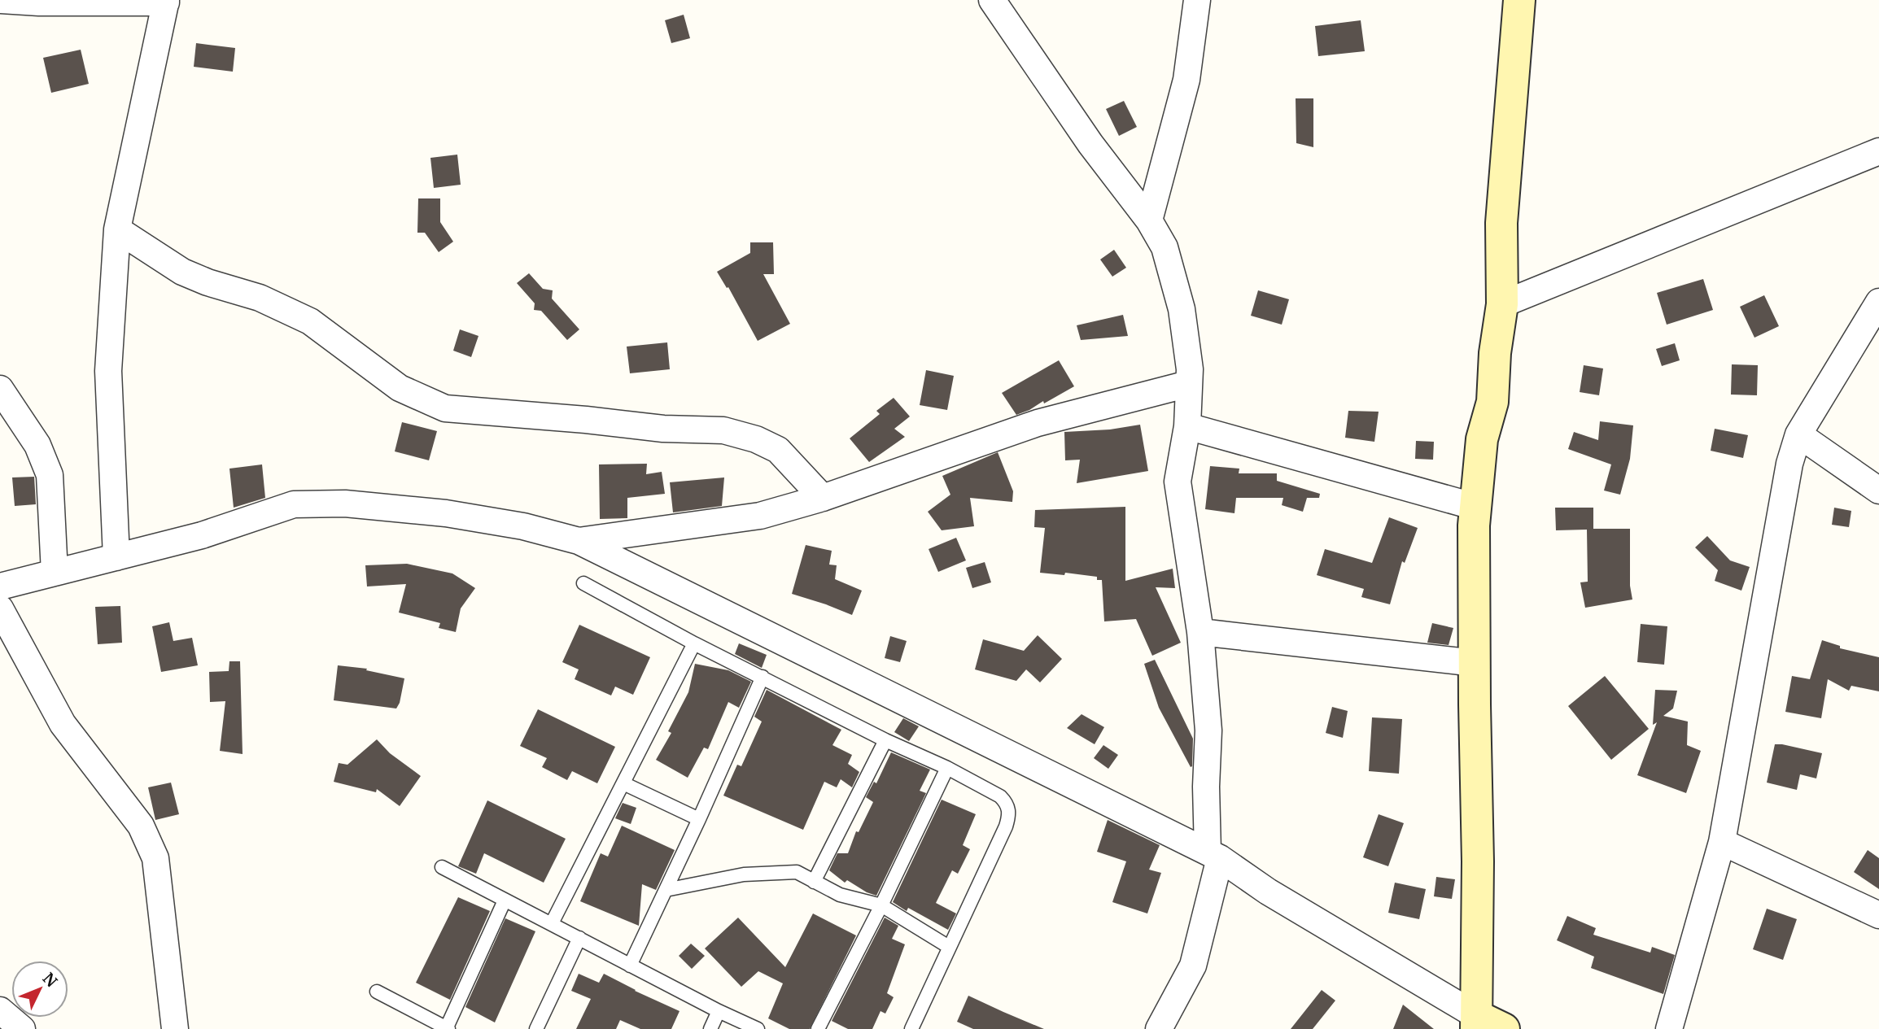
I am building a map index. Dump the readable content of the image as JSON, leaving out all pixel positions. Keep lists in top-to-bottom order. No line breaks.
{"north":"top right"}
